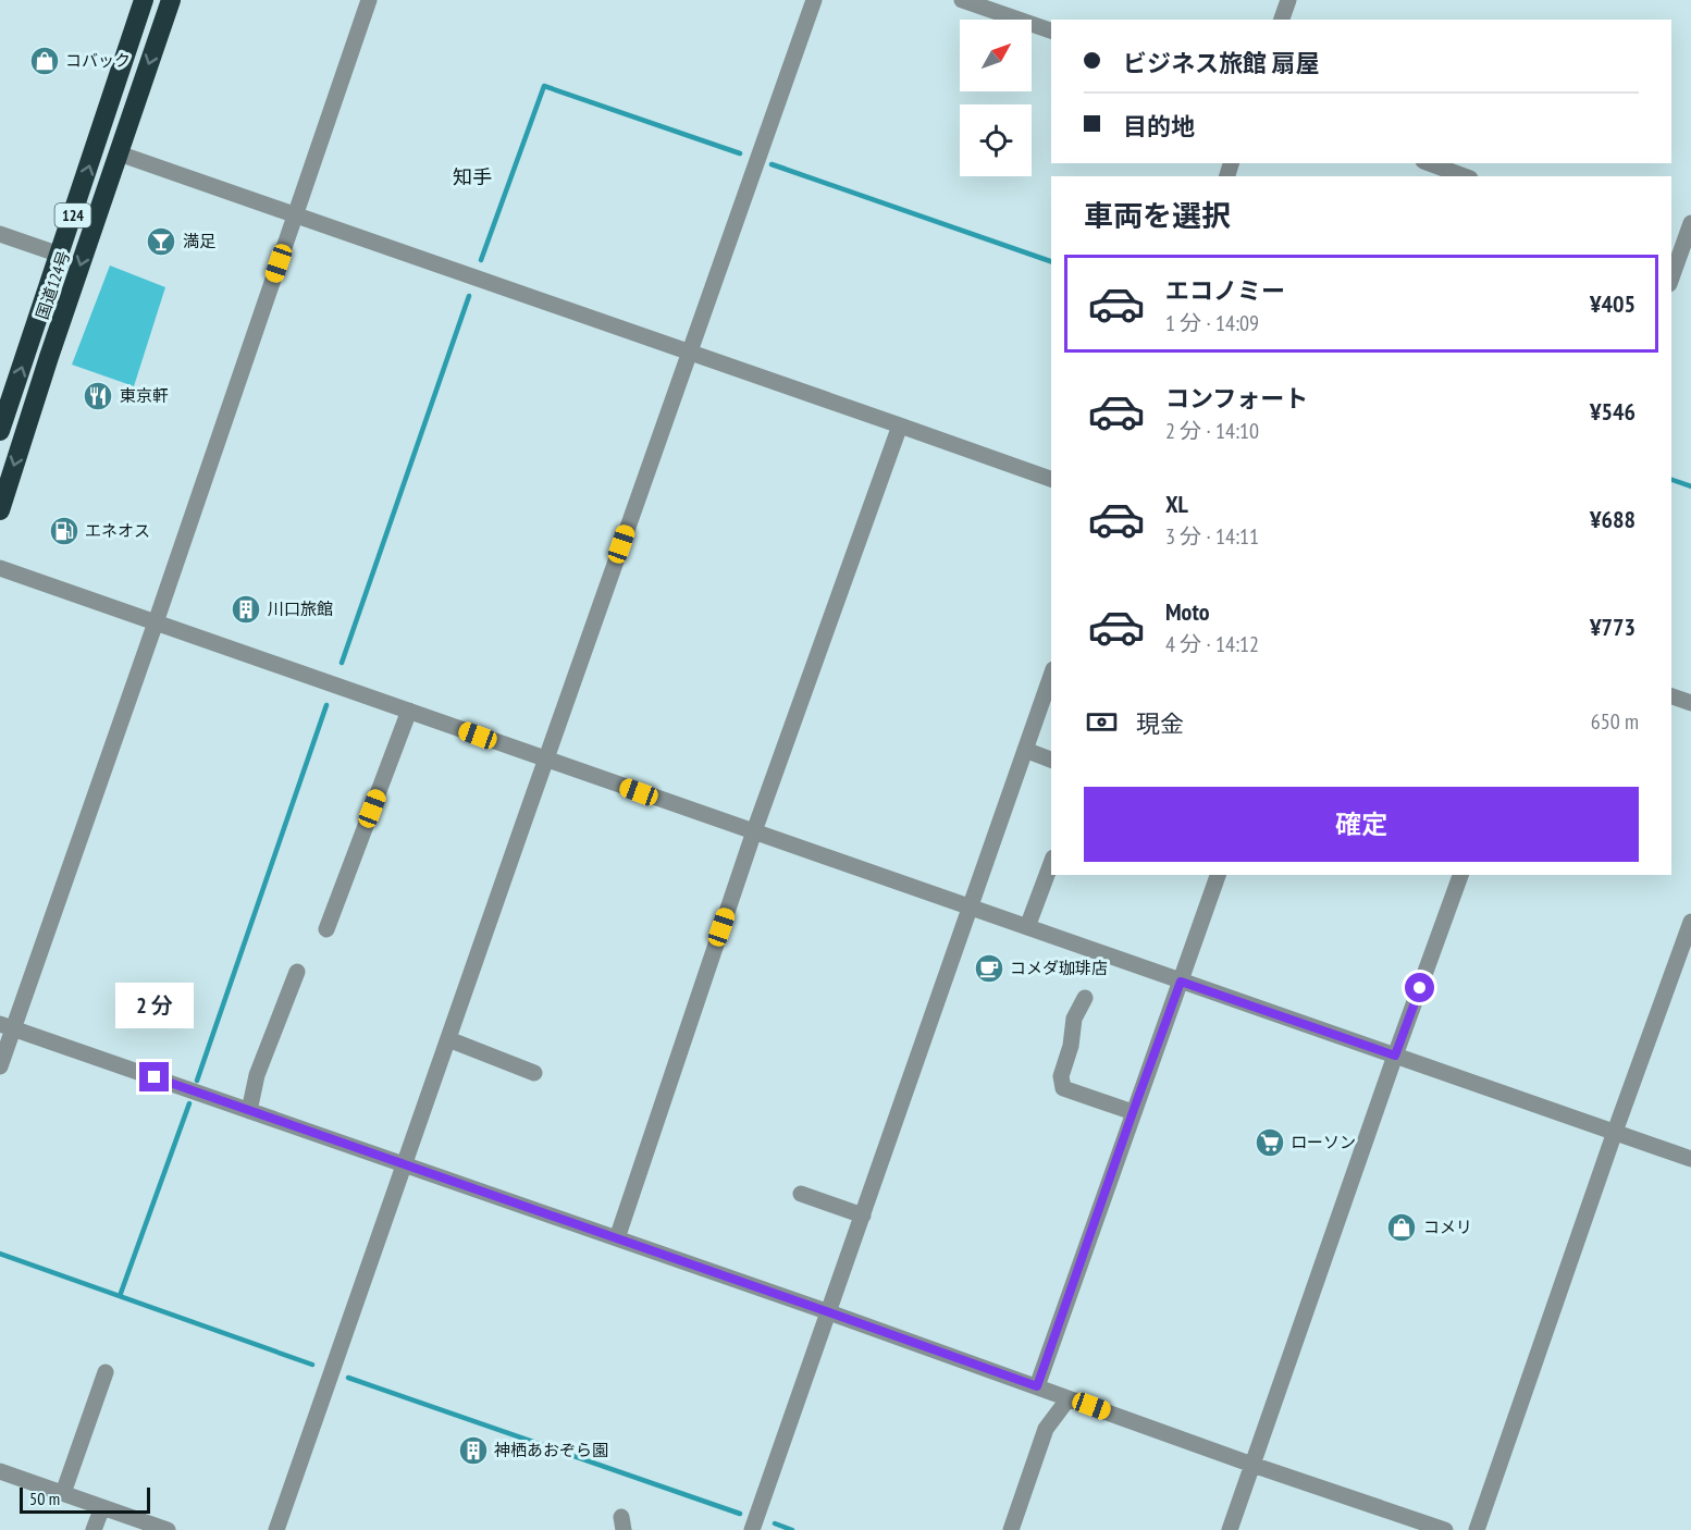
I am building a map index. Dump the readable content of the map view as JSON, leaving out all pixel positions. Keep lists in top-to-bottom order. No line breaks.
{"streets":{"highway":["124","国道124号"]},"districts":["知手"],"places":{"shop":["コバック","コメリ"],"bar":["満足"],"restaurant":["東京軒"],"fuel station":["エネオス"],"building":["川口旅館","神栖あおぞら園"],"cafe":["コメダ珈琲店"],"supermarket":["ローソン"]},"scale_bar":"50 m","north":"top right","page":{"banner":["ビジネス旅館 扇屋","目的地"],"heading":"車両を選択","list":[{"name":"エコノミー","note":"1 分 · 14:09","value":"¥405"},{"name":"コンフォート","note":"2 分 · 14:10","value":"¥546"},{"name":"XL","note":"3 分 · 14:11","value":"¥688"},{"name":"Moto","note":"4 分 · 14:12","value":"¥773"}],"pay":["現金","650 m"],"buttons":"確定","bubble":"2 分","scale":"50 m"}}
